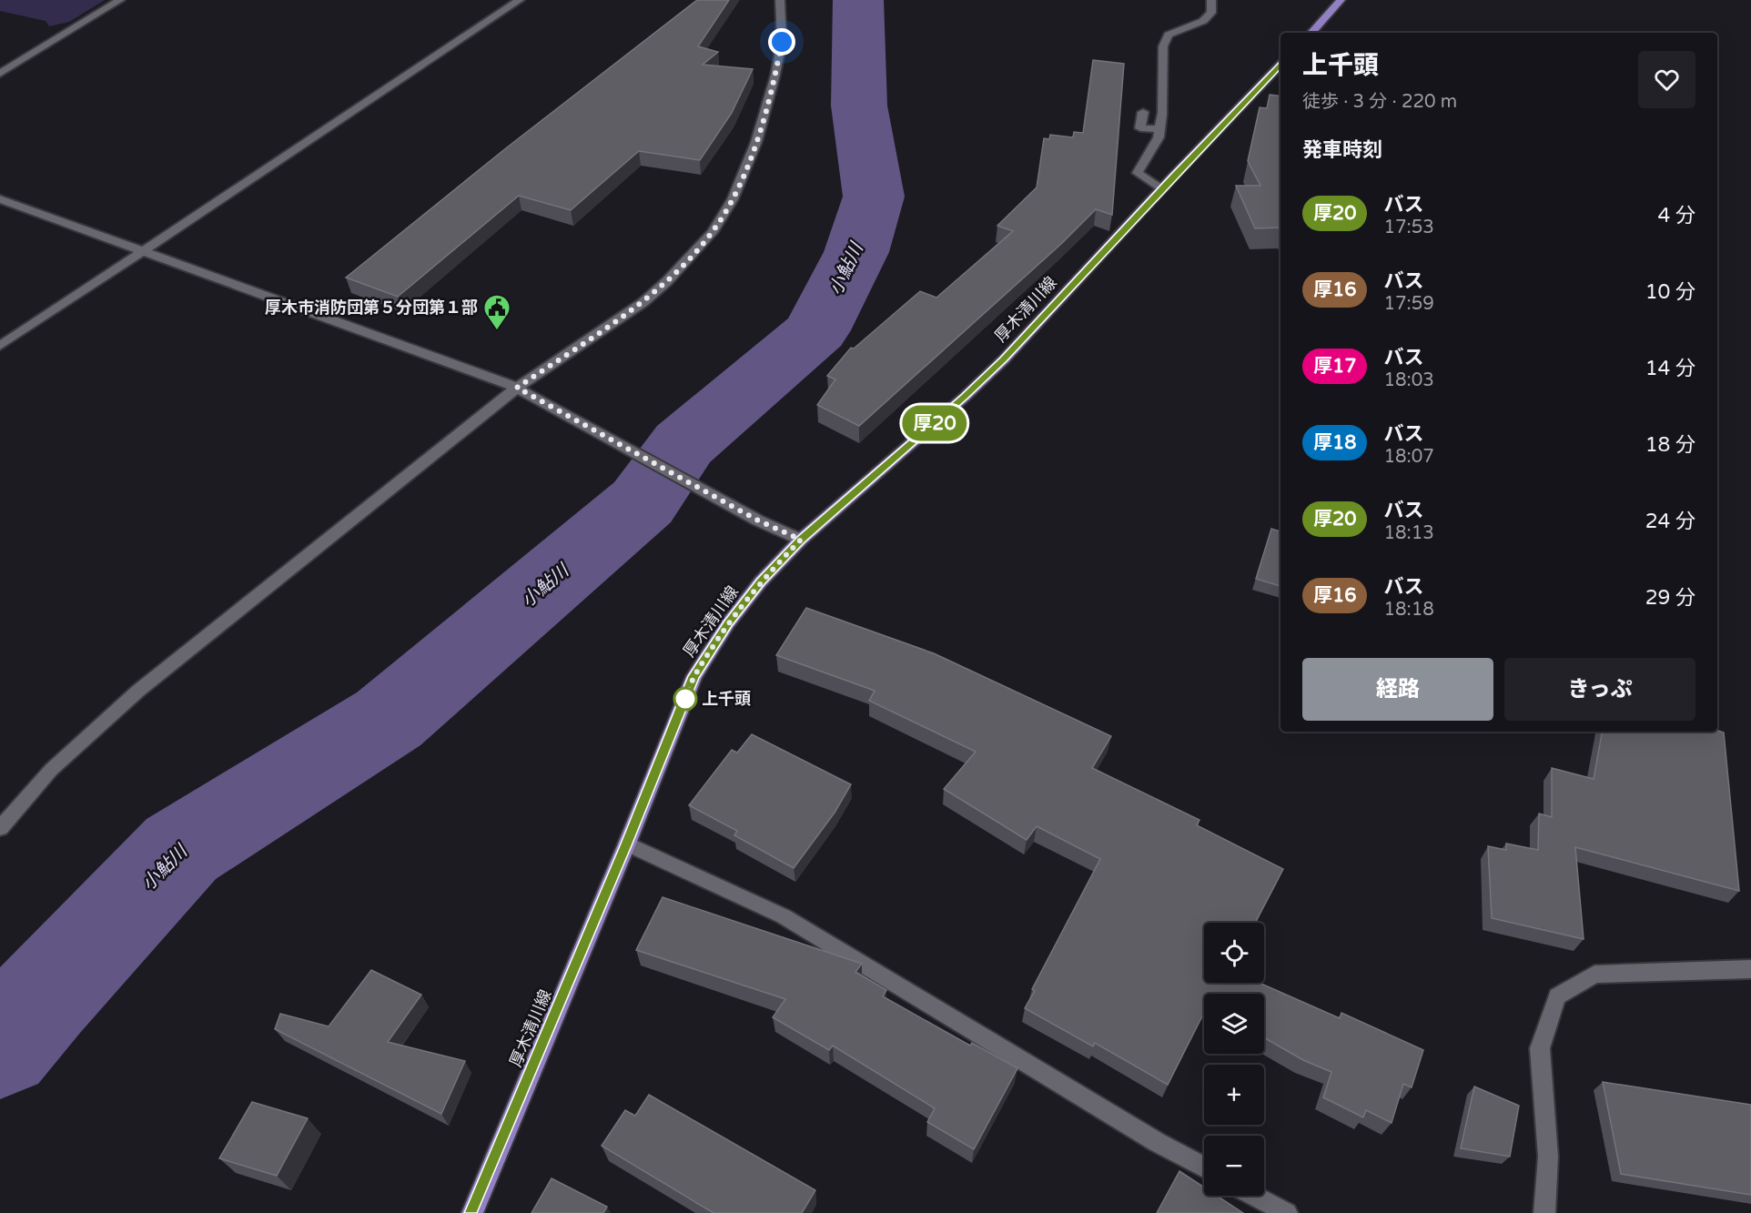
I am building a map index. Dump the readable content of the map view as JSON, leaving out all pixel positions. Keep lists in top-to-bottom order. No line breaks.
{"streets":{"main road":["厚木清川線"]},"water":["小鮎川"],"places":{"public building":["厚木市消防団第５分団第１部"],"other":["上千頭"]},"lines":["bus line 厚20"],"page":{"on_map":"厚20","heading":[["上千頭","徒歩 · 3 分 · 220 m"],"発車時刻"],"list":[{"mark":"厚20","name":"バス","note":"17:53","value":"4 分"},{"mark":"厚16","name":"バス","note":"17:59","value":"10 分"},{"mark":"厚17","name":"バス","note":"18:03","value":"14 分"},{"mark":"厚18","name":"バス","note":"18:07","value":"18 分"},{"mark":"厚20","name":"バス","note":"18:13","value":"24 分"},{"mark":"厚16","name":"バス","note":"18:18","value":"29 分"}],"buttons":["経路","きっぷ"],"map_buttons":["+","−"]}}
